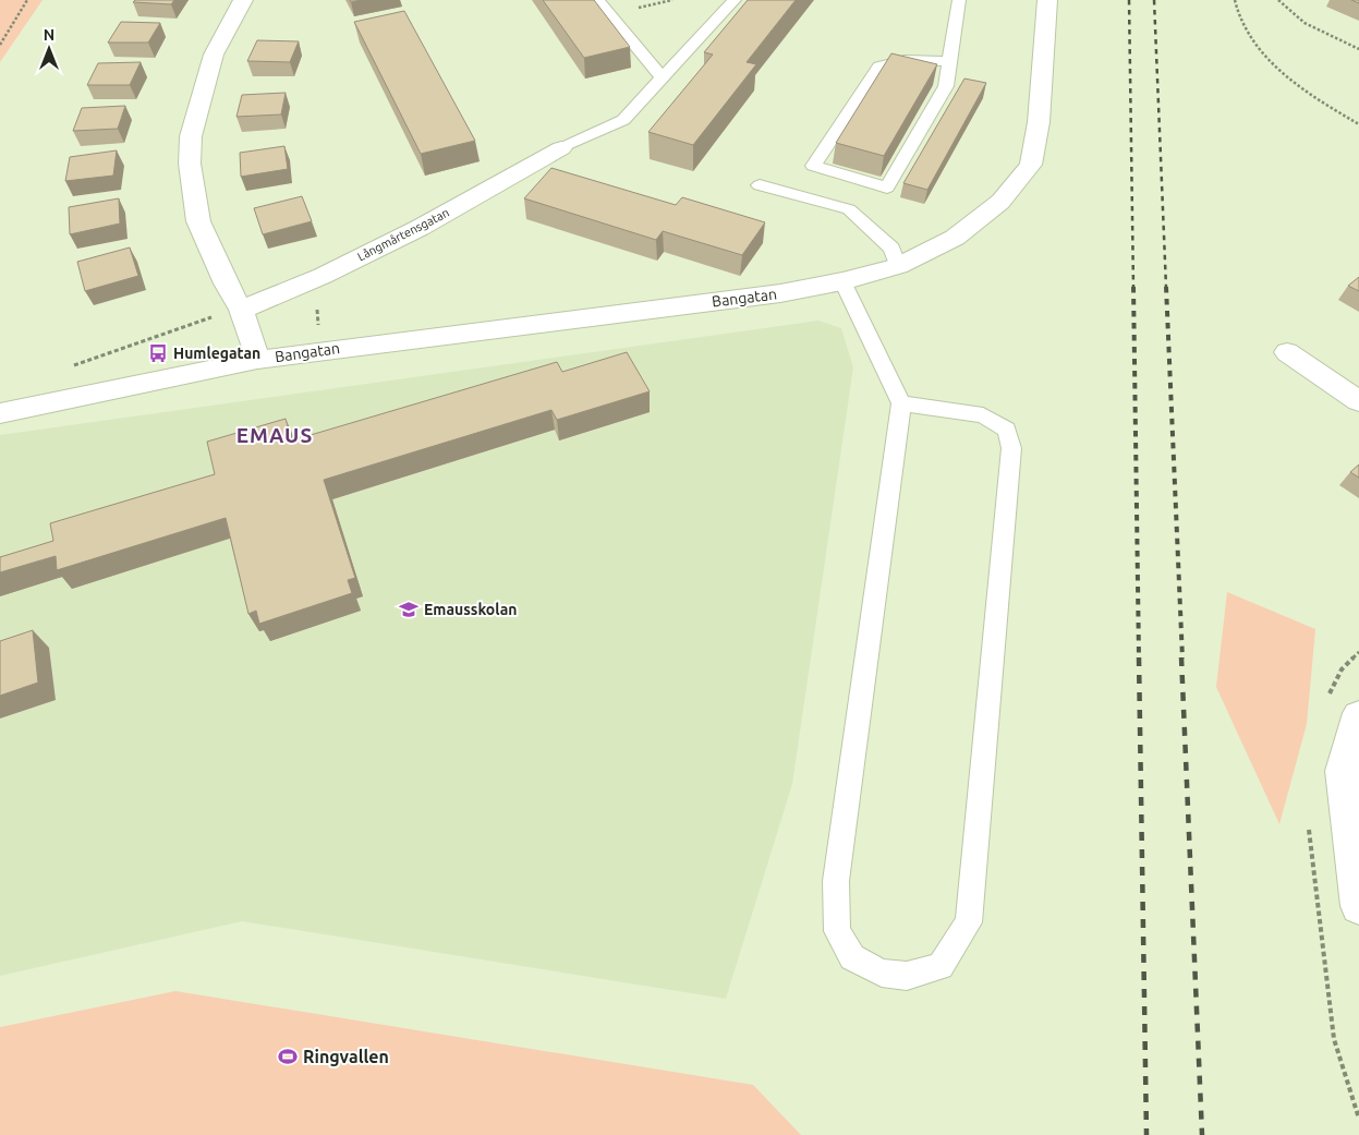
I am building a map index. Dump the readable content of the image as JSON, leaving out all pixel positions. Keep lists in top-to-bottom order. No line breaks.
{"streets":{"street":["Långmårtensgatan","Bangatan"]},"districts":["EMAUS"],"places":{"bus stop":["Humlegatan"],"school or university":["Emausskolan"],"sports":["Ringvallen"]},"north":"top"}
